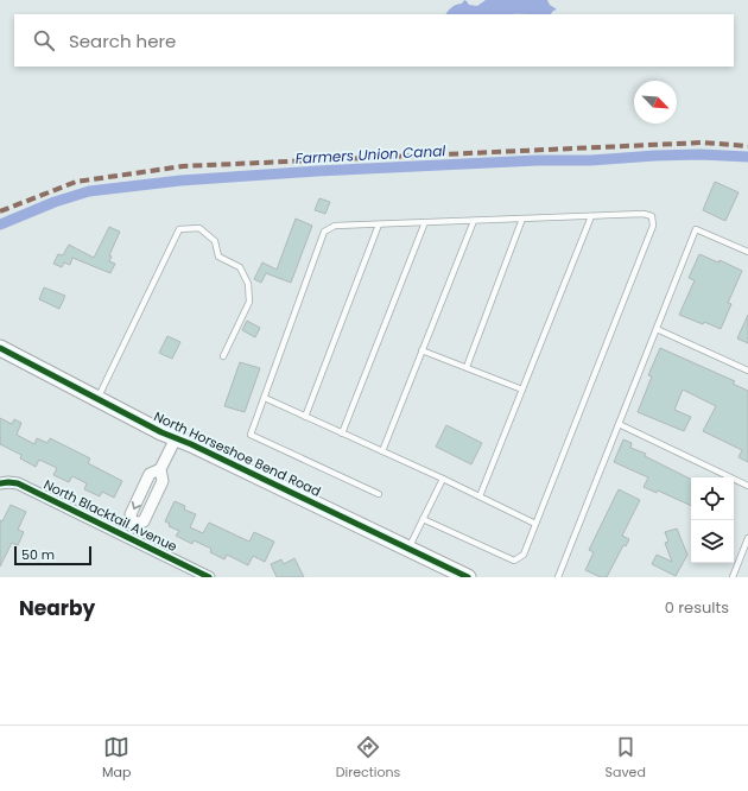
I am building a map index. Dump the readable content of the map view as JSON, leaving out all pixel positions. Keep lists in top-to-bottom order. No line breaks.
{"streets":{"street":["North Horseshoe Bend Road","North Blacktail Avenue"]},"water":["Farmers Union Canal"],"scale_bar":"50 m","north":"bottom right","page":{"search":"Search here","scale":"50 m","heading":["Nearby","0 results"],"nav":["Map","Directions","Saved"]}}
